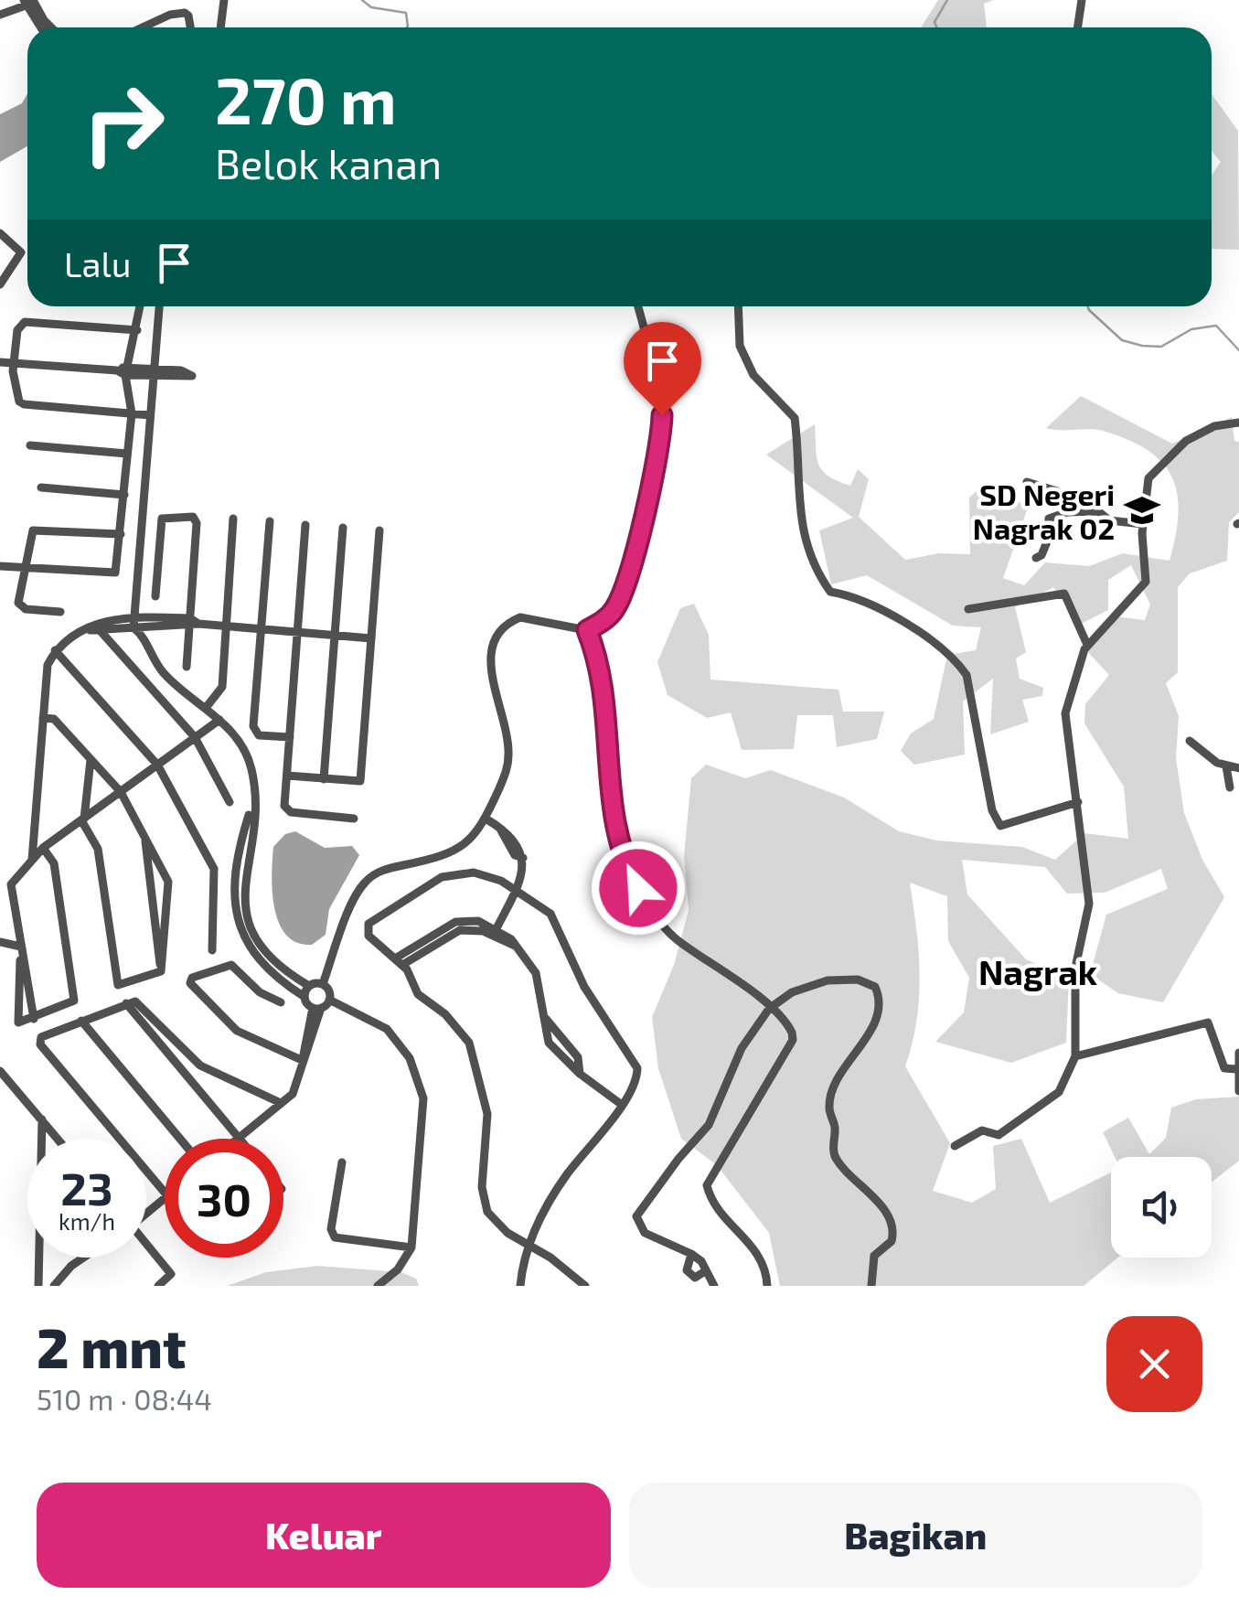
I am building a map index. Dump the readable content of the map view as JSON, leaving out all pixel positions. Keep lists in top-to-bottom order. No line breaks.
{"districts":["Nagrak"],"places":{"school or university":["SD Negeri Nagrak 02"]},"page":{"turn":["270 m","Belok kanan"],"then":"Lalu","speed":"23 km/h","limit":"30","heading":["2 mnt","510 m · 08:44"],"buttons":["Keluar","Bagikan"]}}
